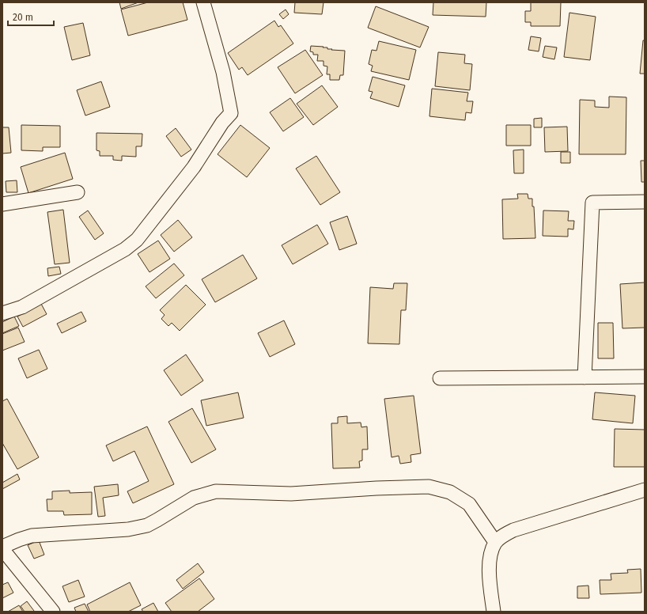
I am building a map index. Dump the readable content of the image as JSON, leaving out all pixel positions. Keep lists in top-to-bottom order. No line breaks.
{"scale_bar":"20 m"}
